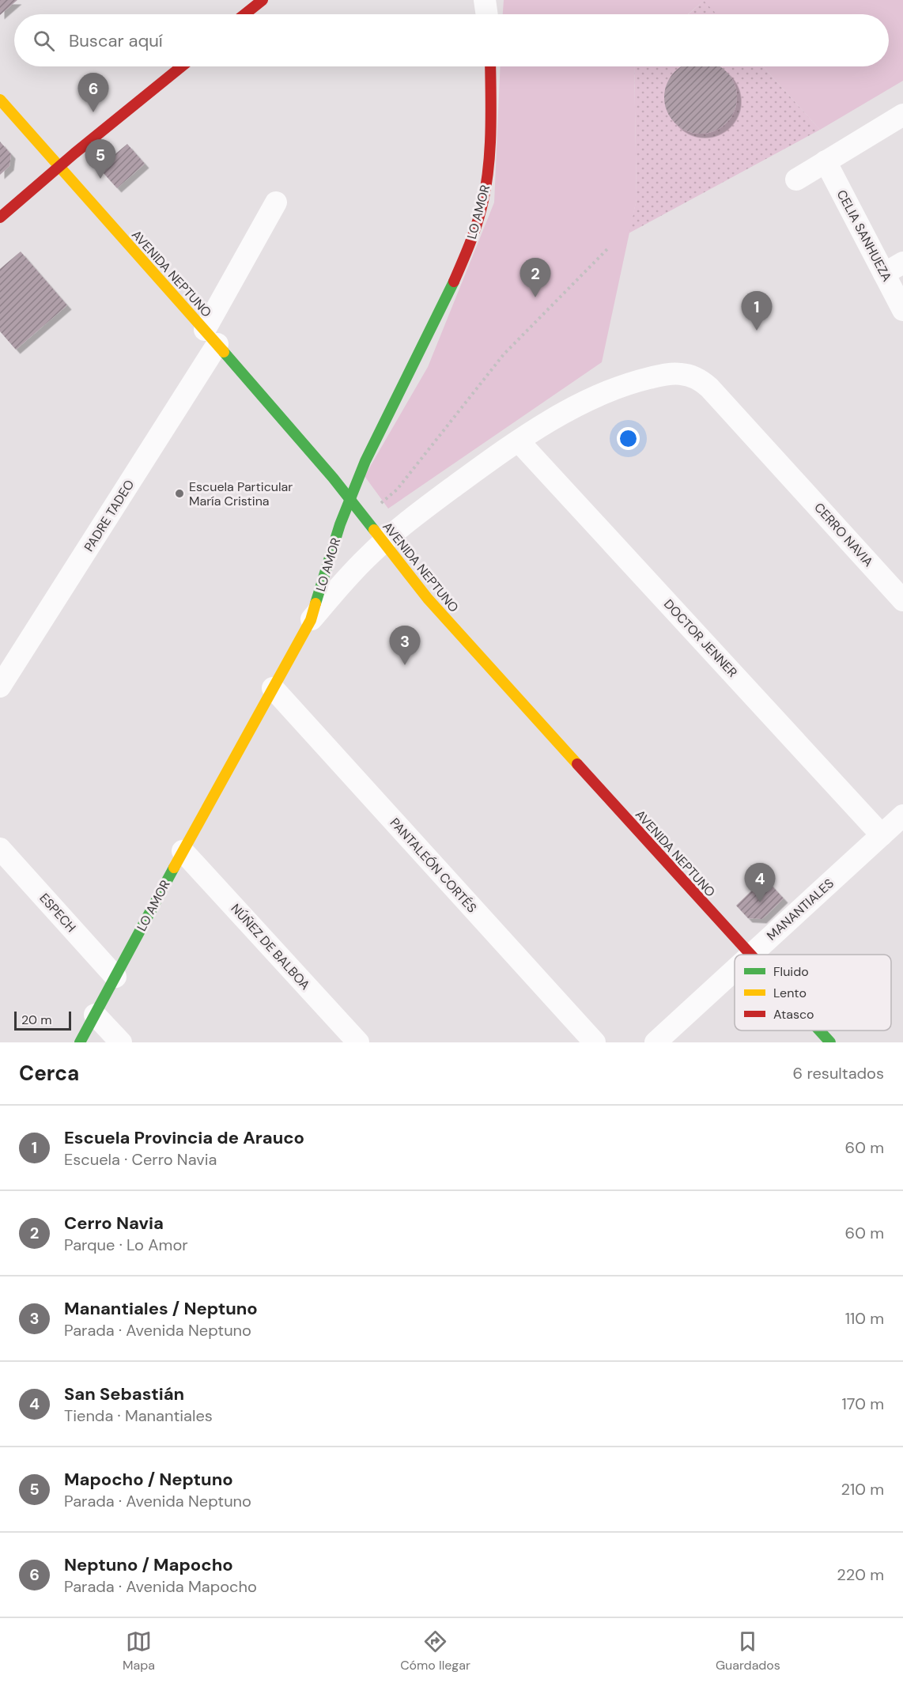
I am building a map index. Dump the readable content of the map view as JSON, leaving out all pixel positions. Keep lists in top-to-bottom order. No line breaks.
{"streets":{"main road":["LO AMOR","AVENIDA NEPTUNO"],"street":["CELIA SANHUEZA","PADRE TADEO","CERRO NAVIA","DOCTOR JENNER","PANTALEÓN CORTÉS","MANANTIALES","ESPECH","NÚÑEZ DE BALBOA"]},"crossings":[["LO AMOR","AVENIDA NEPTUNO"],["LO AMOR","CERRO NAVIA"],["LO AMOR","PANTALEÓN CORTÉS"],["LO AMOR","ESPECH"],["LO AMOR","NÚÑEZ DE BALBOA"],["AVENIDA NEPTUNO","PADRE TADEO"],["AVENIDA NEPTUNO","CERRO NAVIA"],["CERRO NAVIA","DOCTOR JENNER"],["DOCTOR JENNER","MANANTIALES"]],"places":["Escuela Particular María Cristina"],"legend":["Fluido","Lento","Atasco"],"scale_bar":"20 m","page":{"search":"Buscar aquí","pins":["6","5","2","1","3","4"],"scale":"20 m","heading":["Cerca","6 resultados"],"list":[{"mark":"1","name":"Escuela Provincia de Arauco","note":"Escuela · Cerro Navia","value":"60 m"},{"mark":"2","name":"Cerro Navia","note":"Parque · Lo Amor","value":"60 m"},{"mark":"3","name":"Manantiales / Neptuno","note":"Parada · Avenida Neptuno","value":"110 m"},{"mark":"4","name":"San Sebastián","note":"Tienda · Manantiales","value":"170 m"},{"mark":"5","name":"Mapocho / Neptuno","note":"Parada · Avenida Neptuno","value":"210 m"},{"mark":"6","name":"Neptuno / Mapocho","note":"Parada · Avenida Mapocho","value":"220 m"}],"nav":["Mapa","Cómo llegar","Guardados"]}}
